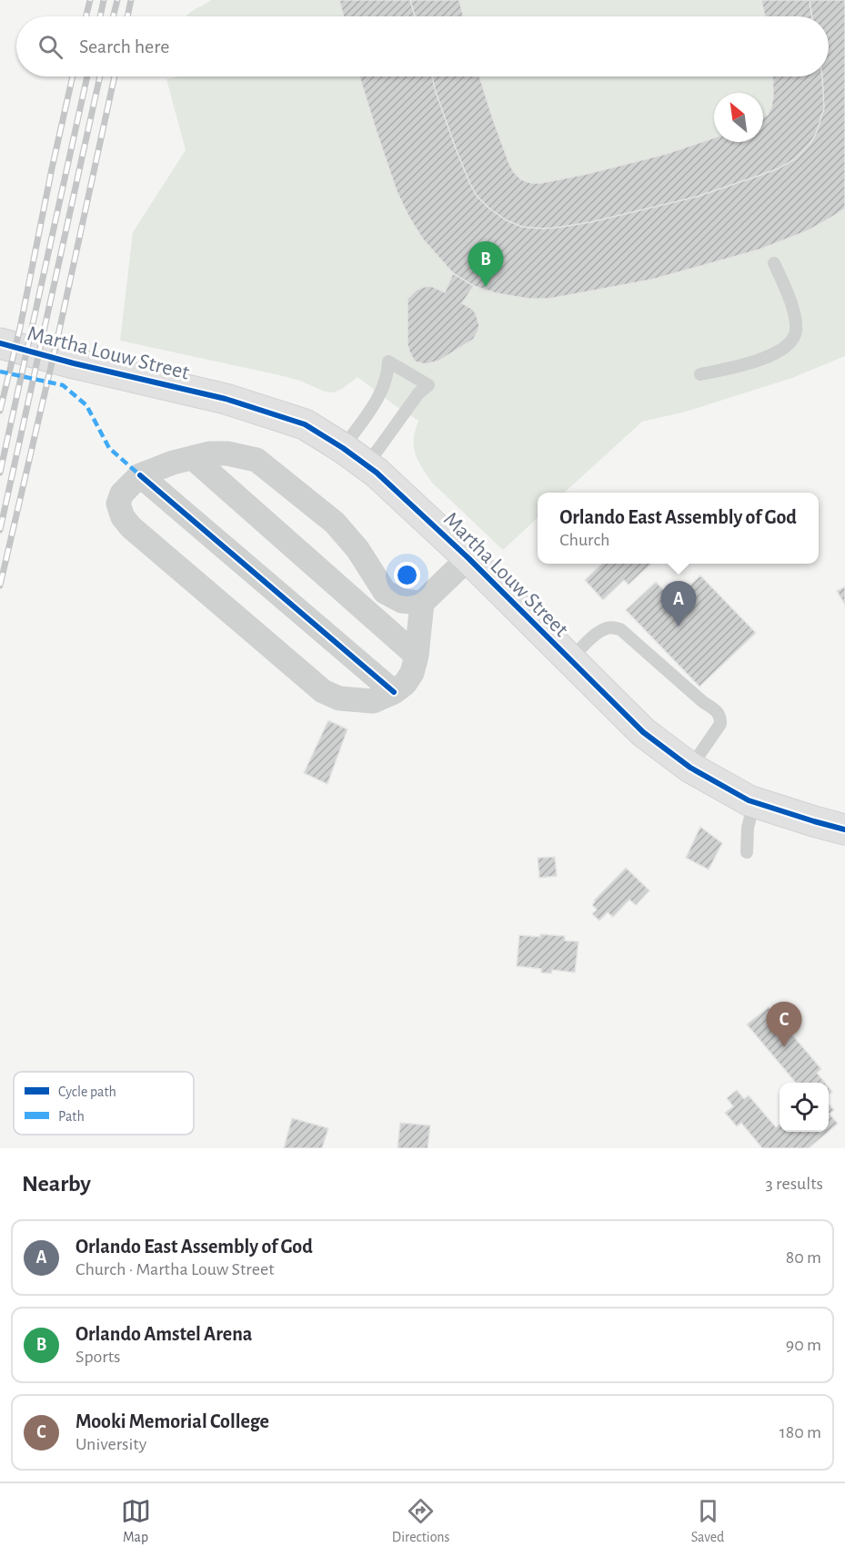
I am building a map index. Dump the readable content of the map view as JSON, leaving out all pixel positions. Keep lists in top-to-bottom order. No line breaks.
{"streets":{"street":["Martha Louw Street"]},"legend":["Cycle path","Path"],"north":"top left","page":{"search":"Search here","pins":["B","A","C"],"popup":["Orlando East Assembly of God","Church"],"heading":["Nearby","3 results"],"list":[{"mark":"A","name":"Orlando East Assembly of God","note":"Church · Martha Louw Street","value":"80 m"},{"mark":"B","name":"Orlando Amstel Arena","note":"Sports","value":"90 m"},{"mark":"C","name":"Mooki Memorial College","note":"University","value":"180 m"}],"nav":["Map","Directions","Saved"]}}
